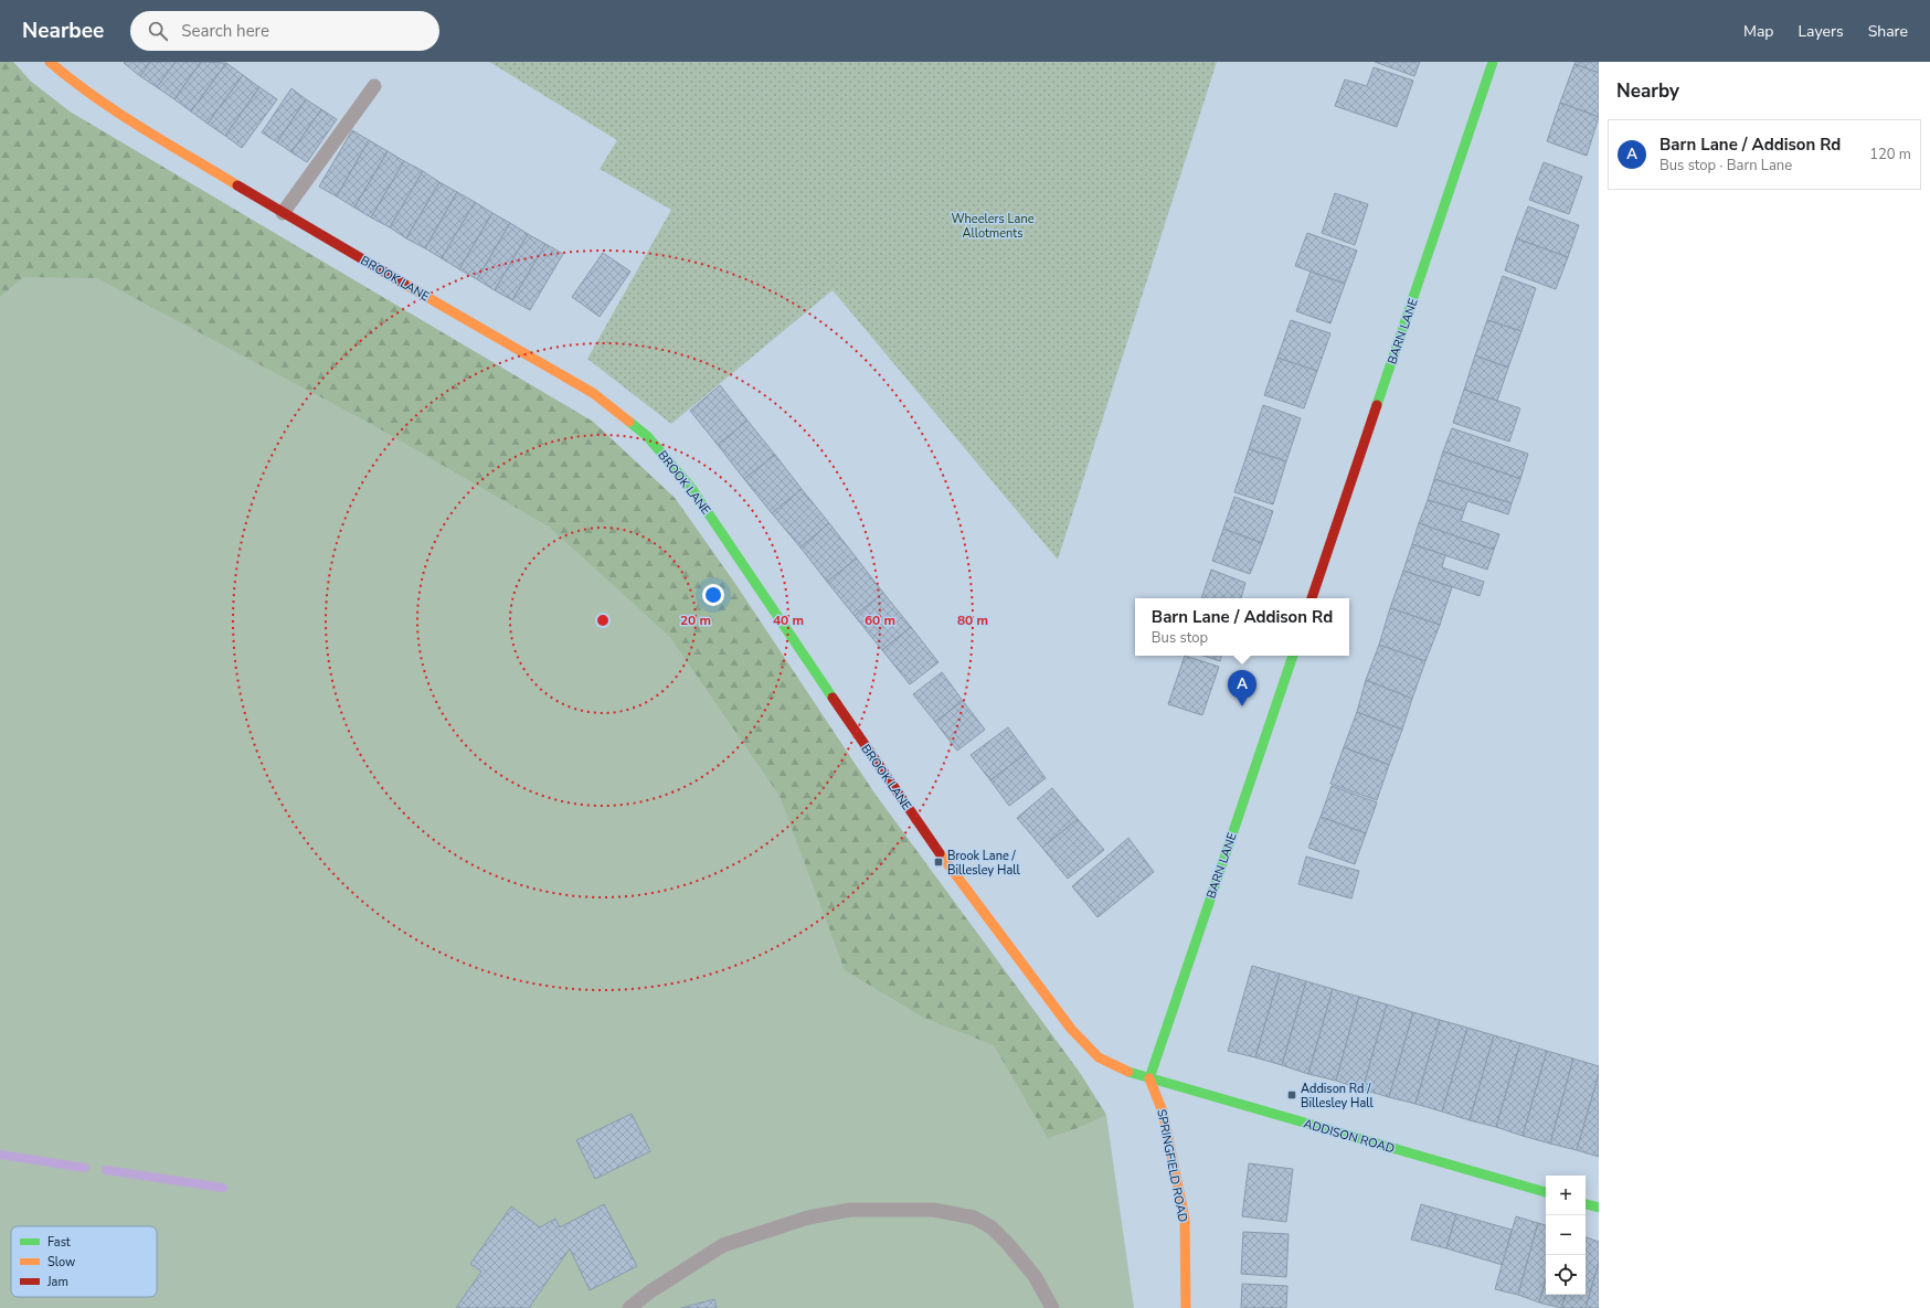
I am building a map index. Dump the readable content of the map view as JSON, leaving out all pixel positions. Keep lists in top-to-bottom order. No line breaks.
{"streets":{"main road":["BROOK LANE","BARN LANE","ADDISON ROAD","SPRINGFIELD ROAD"]},"crossings":[["BROOK LANE","BARN LANE"],["BROOK LANE","ADDISON ROAD"],["BROOK LANE","SPRINGFIELD ROAD"],["BARN LANE","ADDISON ROAD"],["BARN LANE","SPRINGFIELD ROAD"],["ADDISON ROAD","SPRINGFIELD ROAD"]],"parks":["Wheelers Lane Allotments"],"places":{"transit":["Brook Lane / Billesley Hall","Addison Rd / Billesley Hall"]},"legend":["Fast","Slow","Jam"],"page":{"header":"Nearbee","search":"Search here","nav":["Map","Layers","Share"],"heading":"Nearby","list":[{"mark":"A","name":"Barn Lane / Addison Rd","note":"Bus stop · Barn Lane","value":"120 m"}],"popup":["Barn Lane / Addison Rd","Bus stop"],"pins":"A","map_buttons":["+","−"]},"rings":["20 m","40 m","60 m","80 m"]}
